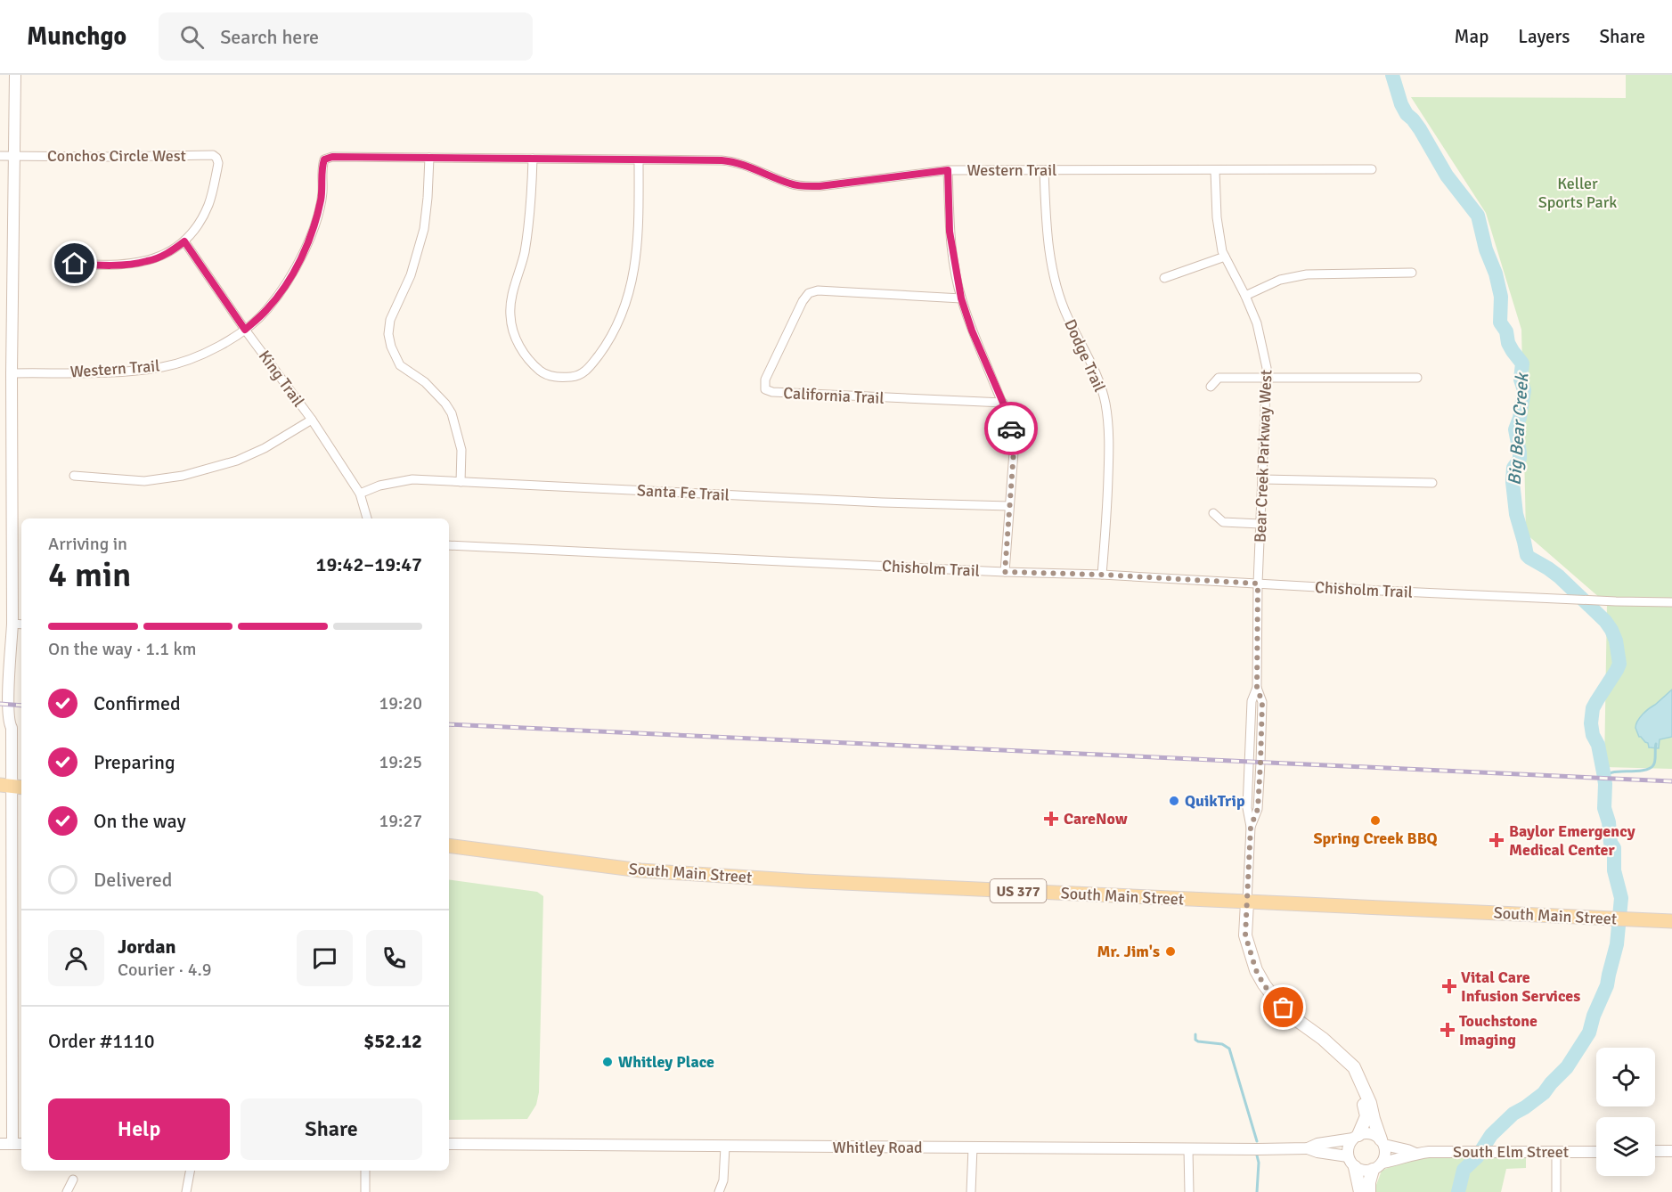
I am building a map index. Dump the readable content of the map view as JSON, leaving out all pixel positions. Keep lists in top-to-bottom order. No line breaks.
{"streets":{"main road":["South Main Street","US 377"],"street":["Conchos Circle West","Western Trail","Dodge Trail","King Trail","California Trail","Bear Creek Parkway West","Santa Fe Trail","Chisholm Trail","Whitley Road","South Elm Street"]},"crossings":[["Conchos Circle West","King Trail"],["Western Trail","Dodge Trail"],["Western Trail","King Trail"],["Western Trail","Bear Creek Parkway West"],["Dodge Trail","Chisholm Trail"],["King Trail","Santa Fe Trail"],["Bear Creek Parkway West","Chisholm Trail"],["Bear Creek Parkway West","South Main Street"],["Whitley Road","South Elm Street"]],"water":["Big Bear Creek"],"parks":["Keller Sports Park"],"places":{"other":["QuikTrip","Spring Creek BBQ","Mr. Jim's","Whitley Place"],"health":["CareNow","Baylor Emergency Medical Center","Vital Care Infusion Services","Touchstone Imaging"]},"page":{"header":"Munchgo","search":"Search here","nav":["Map","Layers","Share"],"heading":["4 min","Arriving in","19:42–19:47"],"panel":["Jordan","Courier · 4.9","Order #1110","$52.12"],"bar":"On the way · 1.1 km","list":[["Confirmed","19:20"],["Preparing","19:25"],["On the way","19:27"],"Delivered"],"buttons":["Help","Share"]}}
